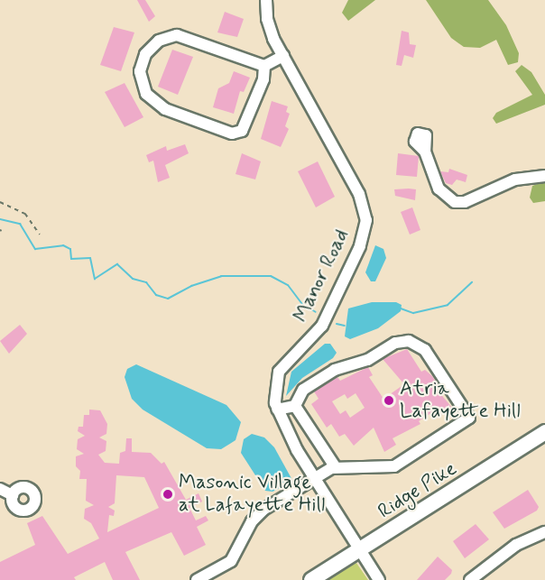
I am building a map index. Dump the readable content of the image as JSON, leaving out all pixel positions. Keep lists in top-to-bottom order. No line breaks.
{"streets":{"main road":["Ridge Pike"],"street":["Manor Road"]},"crossings":[["Manor Road","Ridge Pike"]],"places":["Atria Lafayette Hill","Masonic Village at Lafayette Hill"]}
